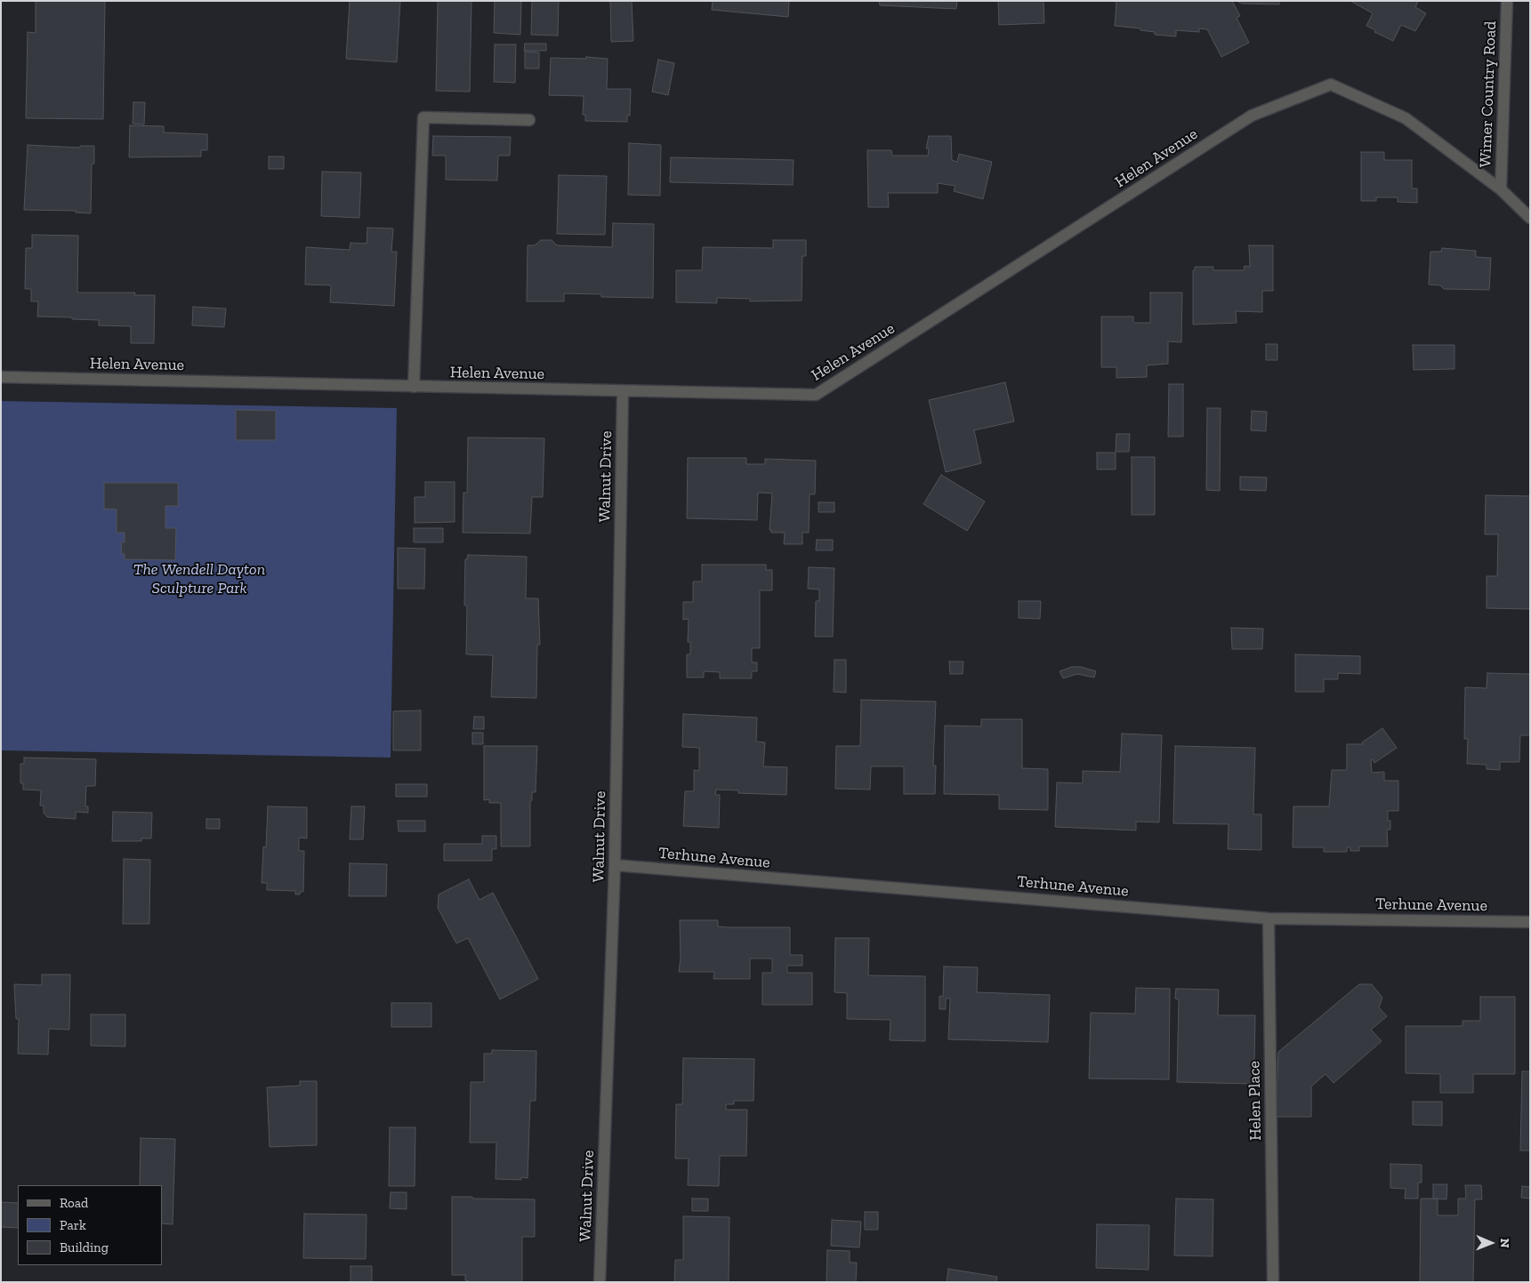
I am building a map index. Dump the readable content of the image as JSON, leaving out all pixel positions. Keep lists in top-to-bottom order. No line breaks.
{"streets":{"street":["Wimer Country Road","Helen Avenue","Walnut Drive","Terhune Avenue","Helen Place"]},"crossings":[["Wimer Country Road","Helen Avenue"],["Helen Avenue","Walnut Drive"],["Walnut Drive","Terhune Avenue"],["Terhune Avenue","Helen Place"]],"parks":["The Wendell Dayton Sculpture Park"],"legend":["Road","Park","Building"],"north":"right"}
